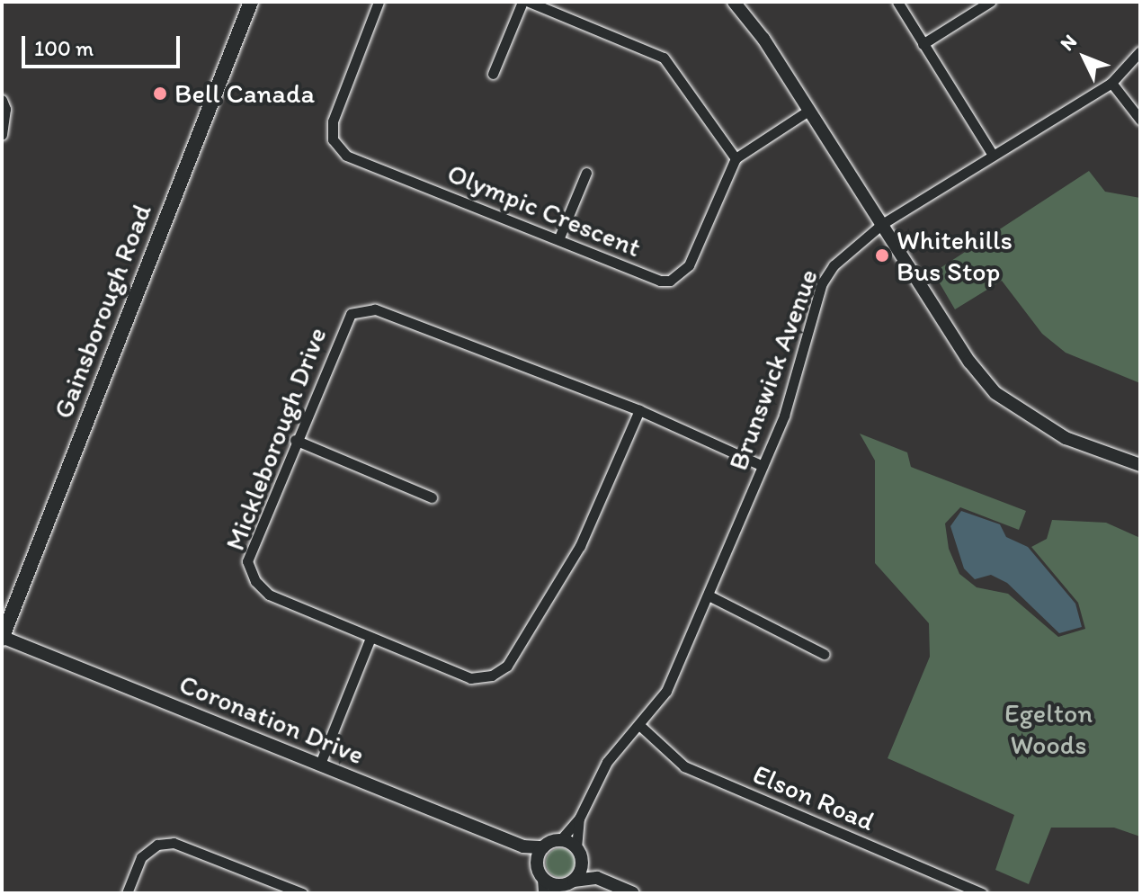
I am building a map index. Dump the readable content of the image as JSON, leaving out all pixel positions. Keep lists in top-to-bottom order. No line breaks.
{"streets":{"main road":["Gainsborough Road"],"street":["Olympic Crescent","Brunswick Avenue","Mickleborough Drive","Coronation Drive","Elson Road"]},"crossings":[["Gainsborough Road","Coronation Drive"],["Brunswick Avenue","Mickleborough Drive"],["Brunswick Avenue","Coronation Drive"],["Brunswick Avenue","Elson Road"]],"parks":["Egelton Woods"],"places":["Bell Canada","Whitehills Bus Stop"],"scale_bar":"100 m","north":"top left"}
